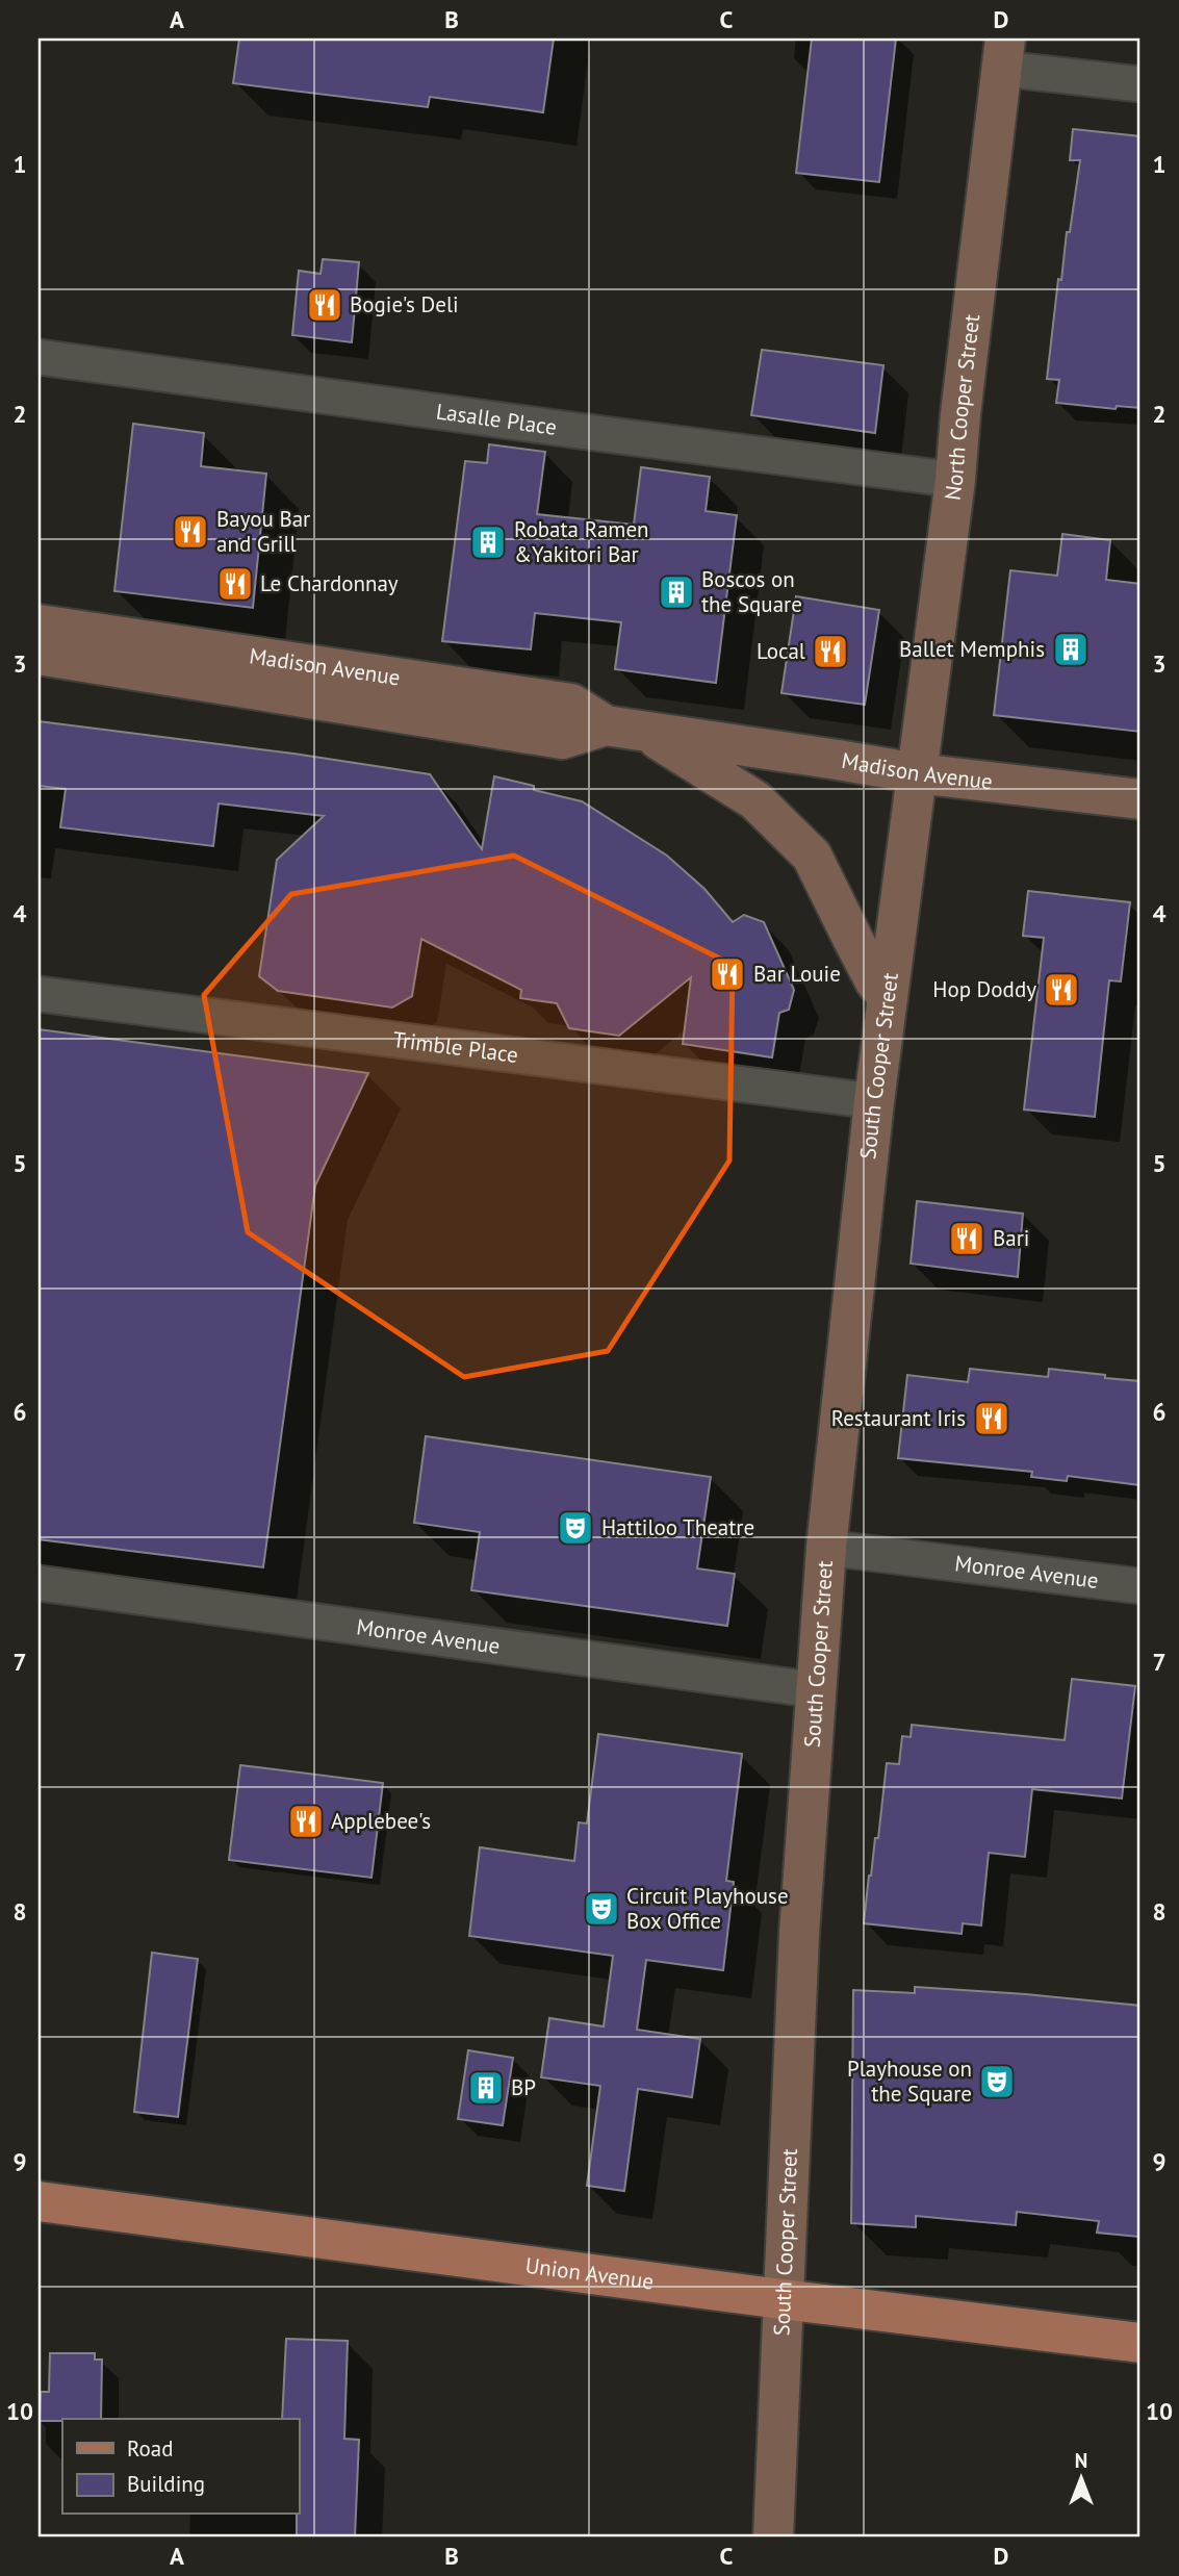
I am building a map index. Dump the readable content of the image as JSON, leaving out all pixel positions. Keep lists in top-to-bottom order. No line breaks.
{"streets":{"main road":["Union Avenue"],"street":["North Cooper Street","Lasalle Place","Madison Avenue","Trimble Place","South Cooper Street","Monroe Avenue"]},"crossings":[["North Cooper Street","Lasalle Place"],["North Cooper Street","Madison Avenue"],["North Cooper Street","South Cooper Street"],["Madison Avenue","South Cooper Street"],["Trimble Place","South Cooper Street"],["South Cooper Street","Monroe Avenue"],["South Cooper Street","Union Avenue"]],"places":{"restaurant":["Bogie's Deli","Bayou Bar and Grill","Le Chardonnay","Local","Bar Louie","Hop Doddy","Bari","Restaurant Iris","Applebee's"],"building":["Robata Ramen &Yakitori Bar","Boscos on the Square","Ballet Memphis","BP"],"theatre":["Hattiloo Theatre","Circuit Playhouse Box Office","Playhouse on the Square"]},"legend":["Road","Building"],"north":"top","grid":{"columns":["A","B","C","D"],"rows":["1","2","3","4","5","6","7","8","9","10"]}}
